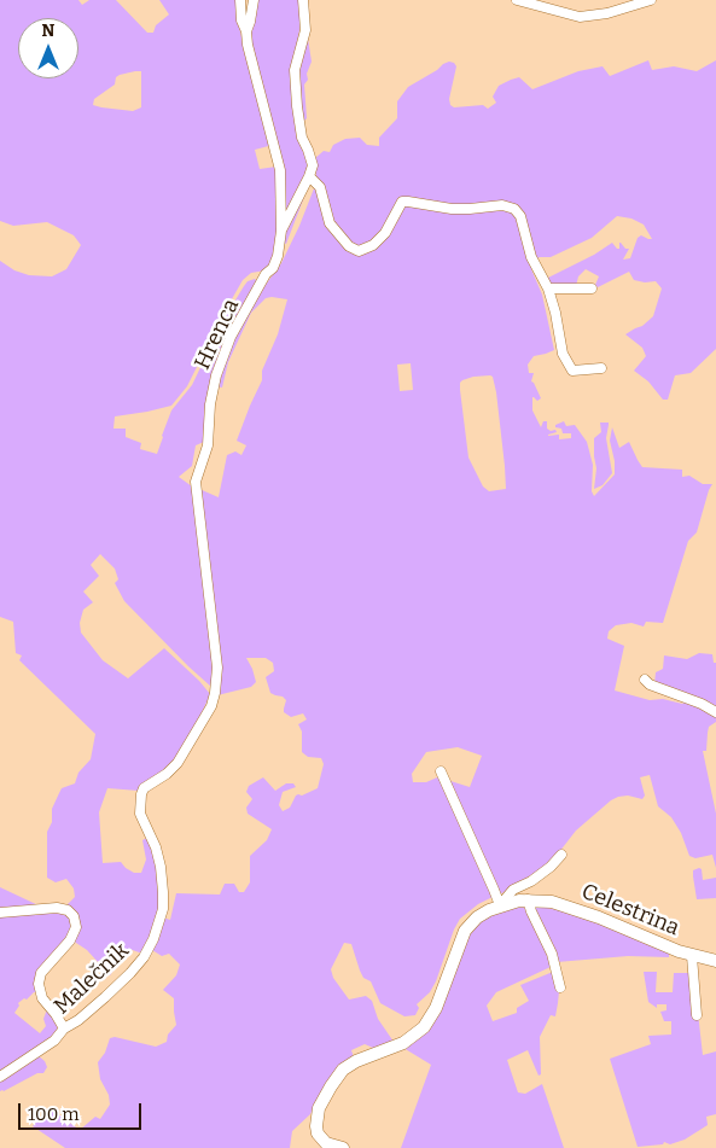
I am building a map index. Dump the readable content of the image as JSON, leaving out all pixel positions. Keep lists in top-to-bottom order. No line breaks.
{"streets":{"street":["Hrenca","Celestrina","Malečnik"]},"crossings":[["Hrenca","Malečnik"]],"scale_bar":"100 m","north":"top"}
